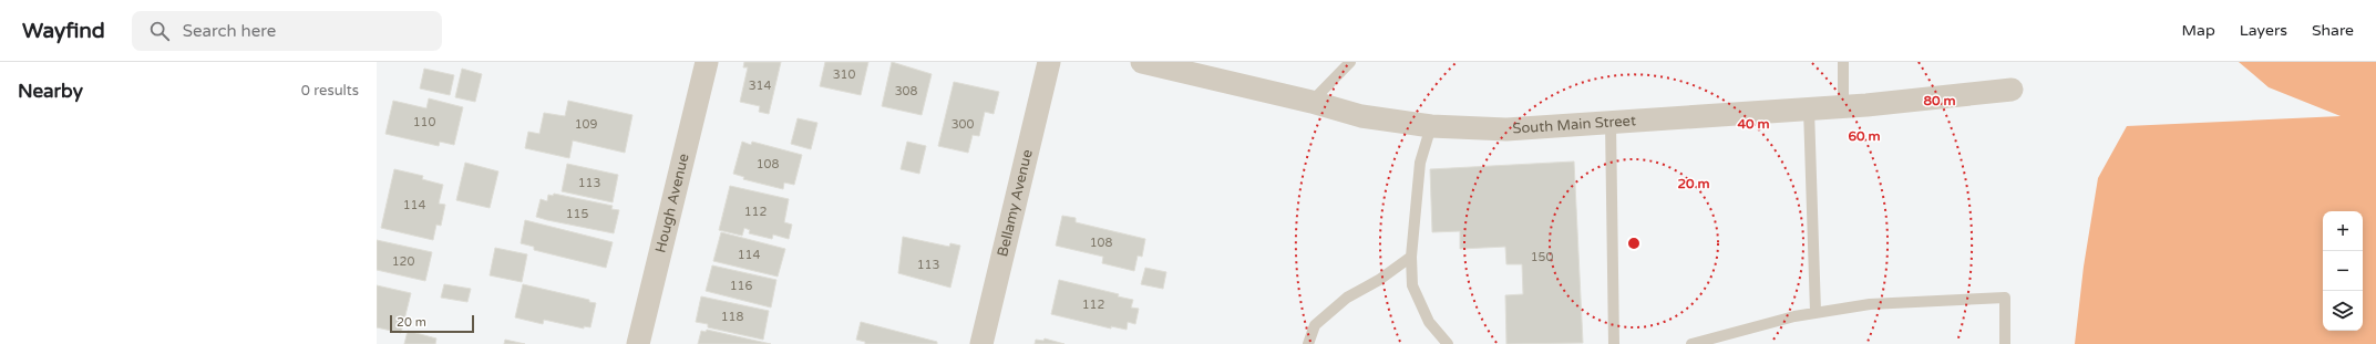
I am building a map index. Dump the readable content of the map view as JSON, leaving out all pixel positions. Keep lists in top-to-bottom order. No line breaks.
{"streets":{"street":["South Main Street","Hough Avenue","Bellamy Avenue"]},"house_numbers":["310","314","308","110","109","300","108","113","114","112","115","108","114","150","120","113","116","112","118"],"scale_bar":"20 m","page":{"header":"Wayfind","search":"Search here","nav":["Map","Layers","Share"],"heading":["Nearby","0 results"],"map_buttons":["+","−"],"scale":"20 m"},"rings":["80 m","40 m","60 m","20 m"]}
